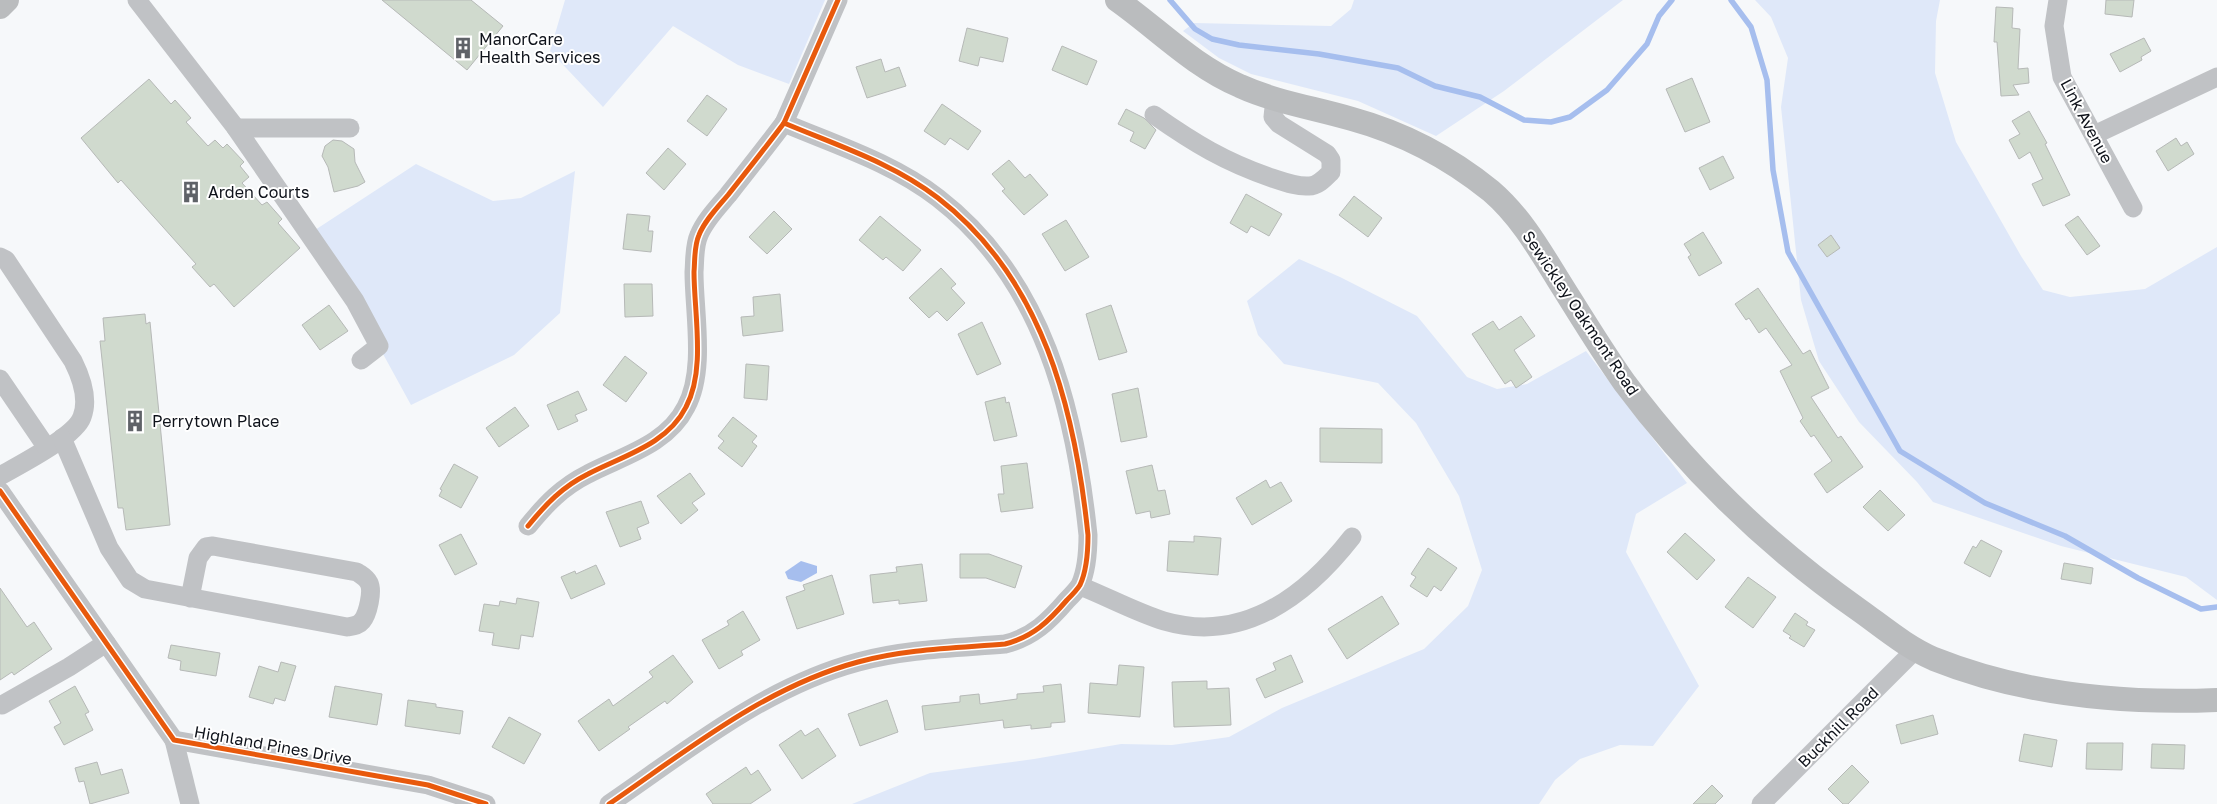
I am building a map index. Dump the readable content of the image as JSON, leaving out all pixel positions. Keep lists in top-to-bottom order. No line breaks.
{"streets":{"main road":["Sewickley Oakmont Road"],"street":["Link Avenue","Buckhill Road","Highland Pines Drive"]},"crossings":[["Sewickley Oakmont Road","Buckhill Road"]],"places":{"building":["ManorCare Health Services","Arden Courts","Perrytown Place"]}}
